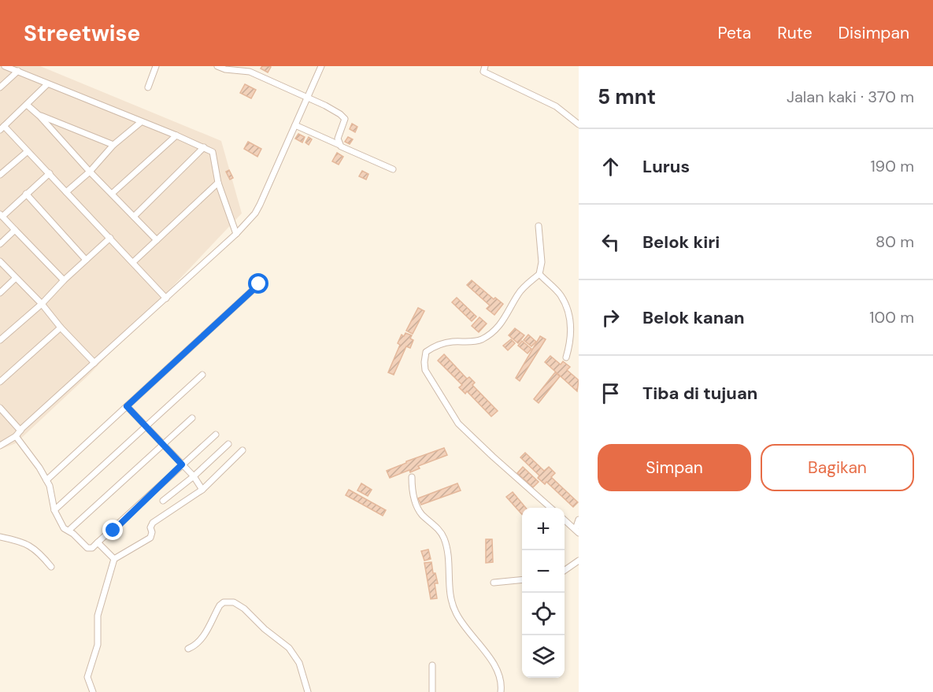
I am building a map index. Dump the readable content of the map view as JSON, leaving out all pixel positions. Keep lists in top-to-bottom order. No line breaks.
{"page":{"header":"Streetwise","nav":["Peta","Rute","Disimpan"],"heading":["5 mnt","Jalan kaki · 370 m"],"list":[["Lurus","190 m"],["Belok kiri","80 m"],["Belok kanan","100 m"],"Tiba di tujuan"],"buttons":["Simpan","Bagikan"],"map_buttons":["+","−"]}}
